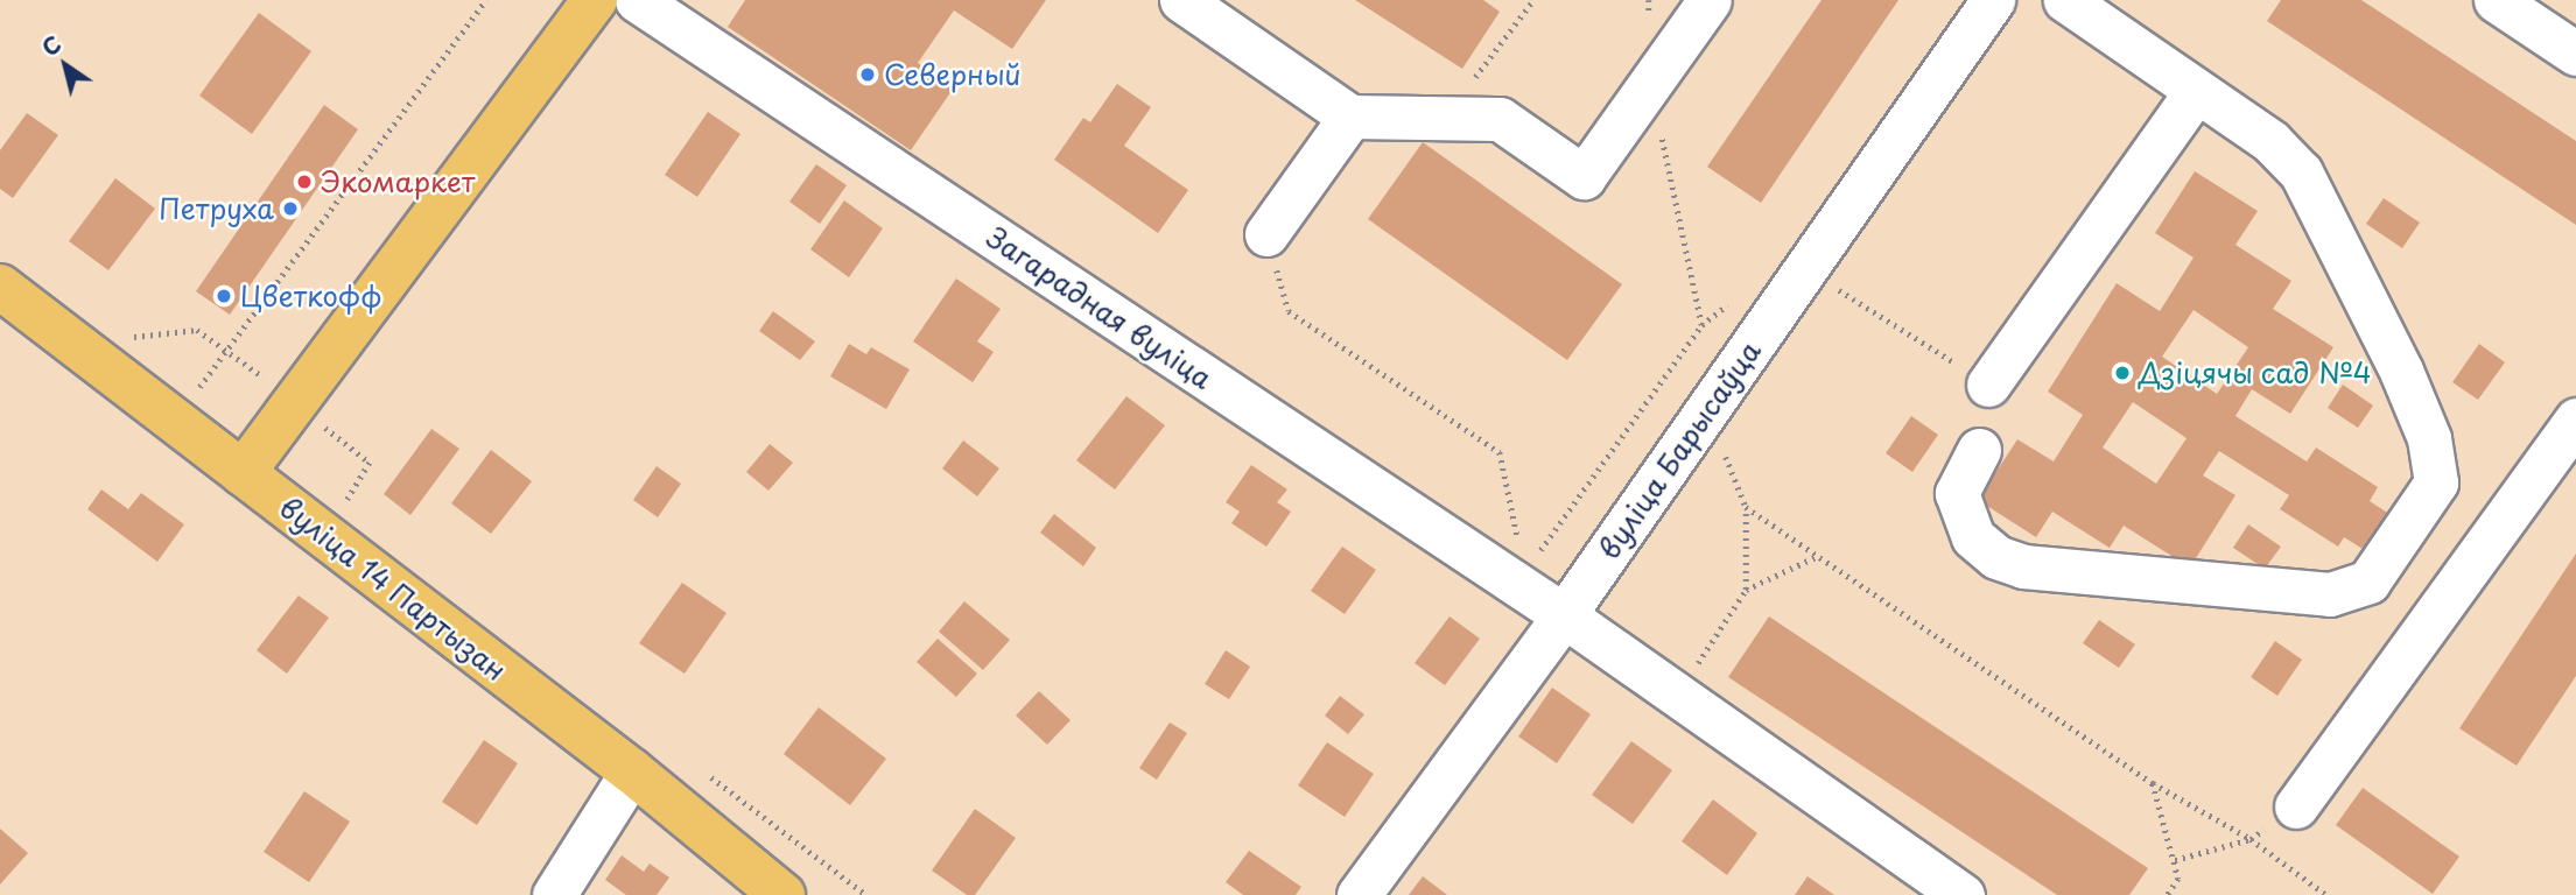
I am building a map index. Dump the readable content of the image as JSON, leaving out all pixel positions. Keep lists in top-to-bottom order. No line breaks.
{"streets":{"main road":["вуліца 14 Партызан"],"street":["Загарадная вуліца","вуліца Барысаўца"]},"crossings":[["Загарадная вуліца","вуліца Барысаўца"]],"places":["Северный","Экомаркет","Петруха","Цветкофф","Дзіцячы сад №4"],"north":"top left"}
